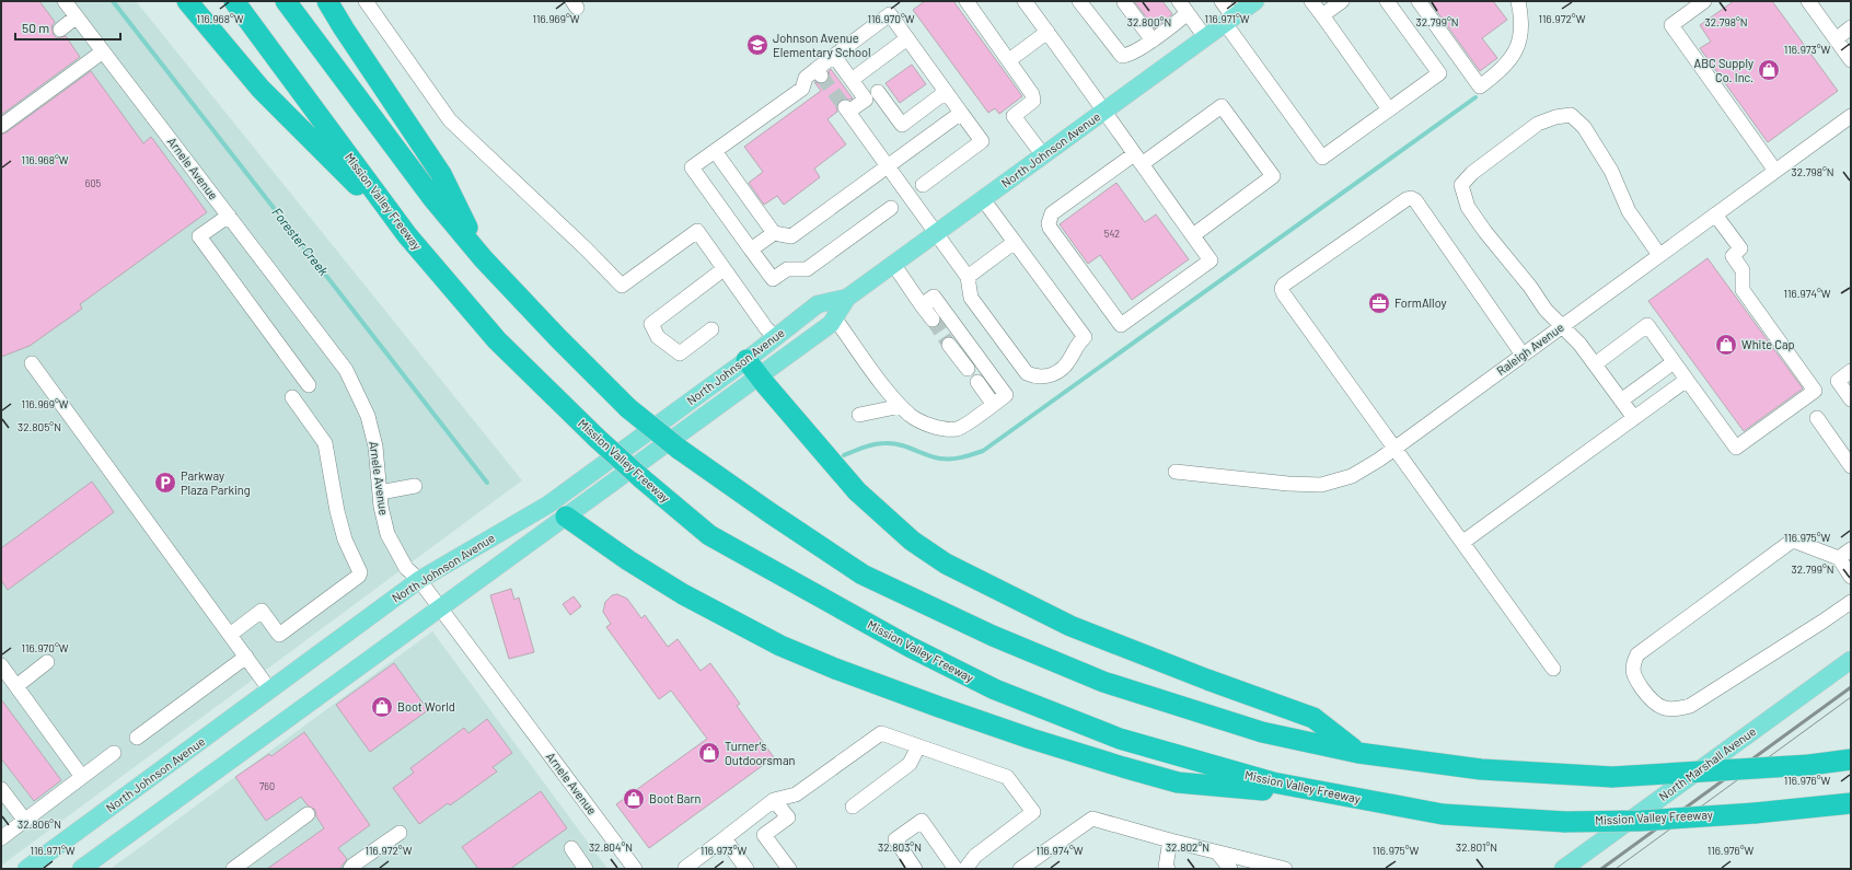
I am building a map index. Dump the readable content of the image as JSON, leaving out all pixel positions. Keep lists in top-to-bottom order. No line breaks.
{"streets":{"highway":["Mission Valley Freeway"],"main road":["North Johnson Avenue","North Marshall Avenue"],"street":["Arnele Avenue","Raleigh Avenue"]},"crossings":[["North Johnson Avenue","Arnele Avenue"]],"water":["Forester Creek"],"places":{"school or university":["Johnson Avenue Elementary School"],"shop":["ABC Supply Co. Inc.","White Cap","Boot World","Turner's Outdoorsman","Boot Barn"],"office":["FormAlloy"],"parking":["Parkway Plaza Parking"]},"house_numbers":["605","542","760"],"scale_bar":"50 m","coordinates":["116.968°W","116.969°W","116.970°W","116.971°W","116.972°W","32.800°N","32.799°N","32.798°N","116.973°W","116.974°W","32.805°N","116.975°W","116.976°W","32.806°N","32.804°N","32.803°N","32.802°N","32.801°N"]}
